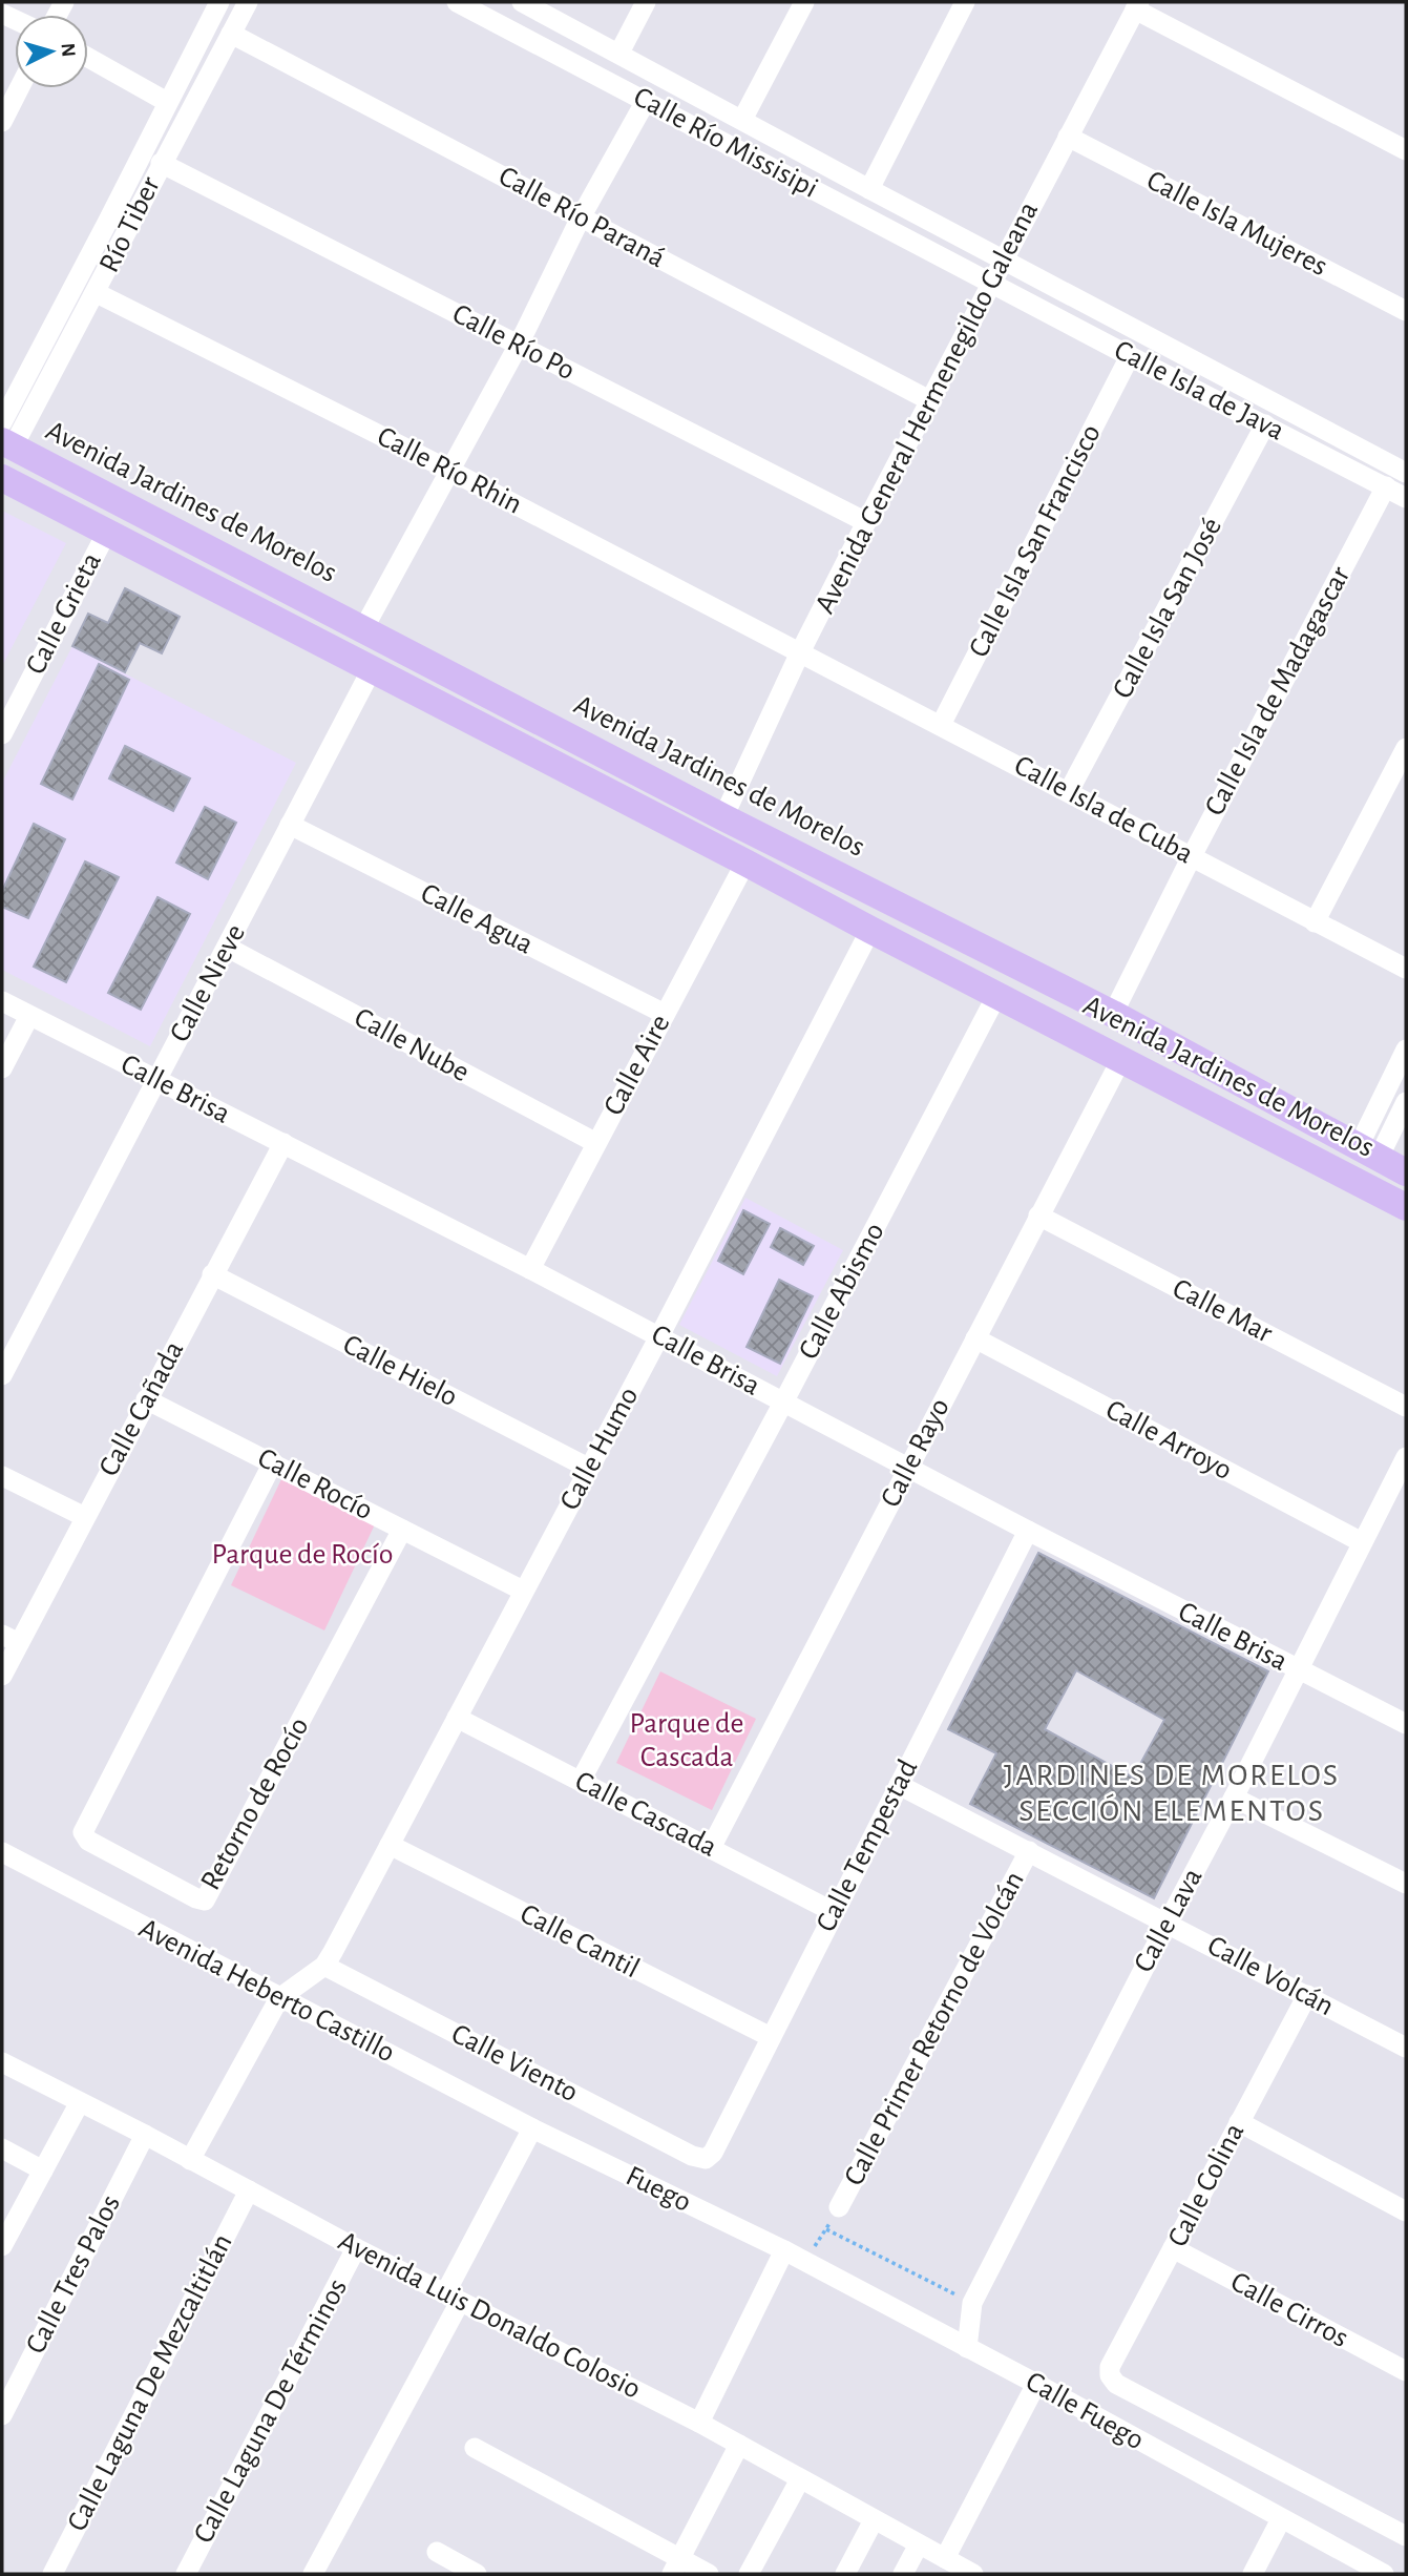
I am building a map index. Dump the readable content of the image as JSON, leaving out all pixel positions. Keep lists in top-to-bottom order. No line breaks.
{"streets":{"main road":["Avenida Jardines de Morelos"],"street":["Calle Río Missisipi","Calle Río Paraná","Calle Isla Mujeres","Río Tiber","Calle Río Po","Calle Isla de Java","Avenida General Hermenegildo Galeana","Calle Río Rhin","Calle Isla San Francisco","Calle Isla San José","Calle Grieta","Calle Isla de Madagascar","Calle Isla de Cuba","Calle Agua","Calle Nieve","Calle Nube","Calle Aire","Calle Brisa","Calle Abismo","Calle Mar","Calle Hielo","Calle Cañada","Calle Arroyo","Calle Humo","Calle Rayo","Calle Rocío","Retorno de Rocío","Calle Cascada","Calle Tempestad","Calle Lava","Calle Cantil","Calle Volcán","Avenida Heberto Castillo","Calle Primer Retorno de Volcán","Calle Viento","Calle Colina","Fuego","Calle Tres Palos","Calle Cirros","Avenida Luis Donaldo Colosio","Calle Laguna De Mezcaltitlán","Calle Laguna De Términos","Calle Fuego"]},"crossings":[["Calle Río Missisipi","Calle Isla de Java"],["Calle Río Missisipi","Avenida General Hermenegildo Galeana"],["Calle Río Paraná","Río Tiber"],["Calle Río Paraná","Avenida General Hermenegildo Galeana"],["Calle Isla Mujeres","Avenida General Hermenegildo Galeana"],["Río Tiber","Calle Río Po"],["Río Tiber","Calle Río Rhin"],["Río Tiber","Avenida Jardines de Morelos"],["Calle Río Po","Avenida General Hermenegildo Galeana"],["Calle Isla de Java","Avenida General Hermenegildo Galeana"],["Calle Isla de Java","Calle Isla San Francisco"],["Calle Isla de Java","Calle Isla San José"],["Calle Isla de Java","Calle Isla de Madagascar"],["Avenida General Hermenegildo Galeana","Calle Río Rhin"],["Avenida General Hermenegildo Galeana","Avenida Jardines de Morelos"],["Avenida General Hermenegildo Galeana","Calle Isla de Cuba"],["Calle Río Rhin","Calle Isla de Cuba"],["Avenida Jardines de Morelos","Calle Grieta"],["Avenida Jardines de Morelos","Calle Isla de Madagascar"],["Avenida Jardines de Morelos","Calle Nieve"],["Avenida Jardines de Morelos","Calle Aire"],["Avenida Jardines de Morelos","Calle Abismo"],["Avenida Jardines de Morelos","Calle Humo"],["Avenida Jardines de Morelos","Calle Rayo"],["Calle Isla San Francisco","Calle Isla de Cuba"],["Calle Isla San José","Calle Isla de Cuba"],["Calle Isla de Madagascar","Calle Isla de Cuba"],["Calle Agua","Calle Nieve"],["Calle Agua","Calle Aire"],["Calle Nieve","Calle Nube"],["Calle Nieve","Calle Brisa"],["Calle Nube","Calle Aire"],["Calle Aire","Calle Brisa"],["Calle Brisa","Calle Abismo"],["Calle Brisa","Calle Cañada"],["Calle Brisa","Calle Humo"],["Calle Brisa","Calle Rayo"],["Calle Brisa","Calle Tempestad"],["Calle Brisa","Calle Lava"],["Calle Abismo","Calle Cascada"],["Calle Mar","Calle Rayo"],["Calle Hielo","Calle Cañada"],["Calle Hielo","Calle Humo"],["Calle Cañada","Calle Rocío"],["Calle Arroyo","Calle Rayo"],["Calle Arroyo","Calle Lava"],["Calle Humo","Calle Rocío"],["Calle Humo","Calle Cascada"],["Calle Humo","Calle Cantil"],["Calle Humo","Calle Viento"],["Calle Rayo","Calle Cascada"],["Calle Rocío","Retorno de Rocío"],["Calle Cascada","Calle Tempestad"],["Calle Tempestad","Calle Cantil"],["Calle Tempestad","Calle Volcán"],["Calle Tempestad","Calle Viento"],["Calle Lava","Calle Volcán"],["Calle Lava","Calle Fuego"],["Calle Volcán","Calle Primer Retorno de Volcán"],["Calle Volcán","Calle Colina"],["Avenida Heberto Castillo","Fuego"],["Calle Colina","Calle Cirros"],["Calle Colina","Calle Fuego"],["Fuego","Calle Fuego"],["Calle Tres Palos","Avenida Luis Donaldo Colosio"],["Avenida Luis Donaldo Colosio","Calle Laguna De Mezcaltitlán"],["Avenida Luis Donaldo Colosio","Calle Laguna De Términos"]],"districts":["JARDINES DE MORELOS SECCIÓN ELEMENTOS"],"parks":["Parque de Rocío","Parque de Cascada"],"north":"right"}
